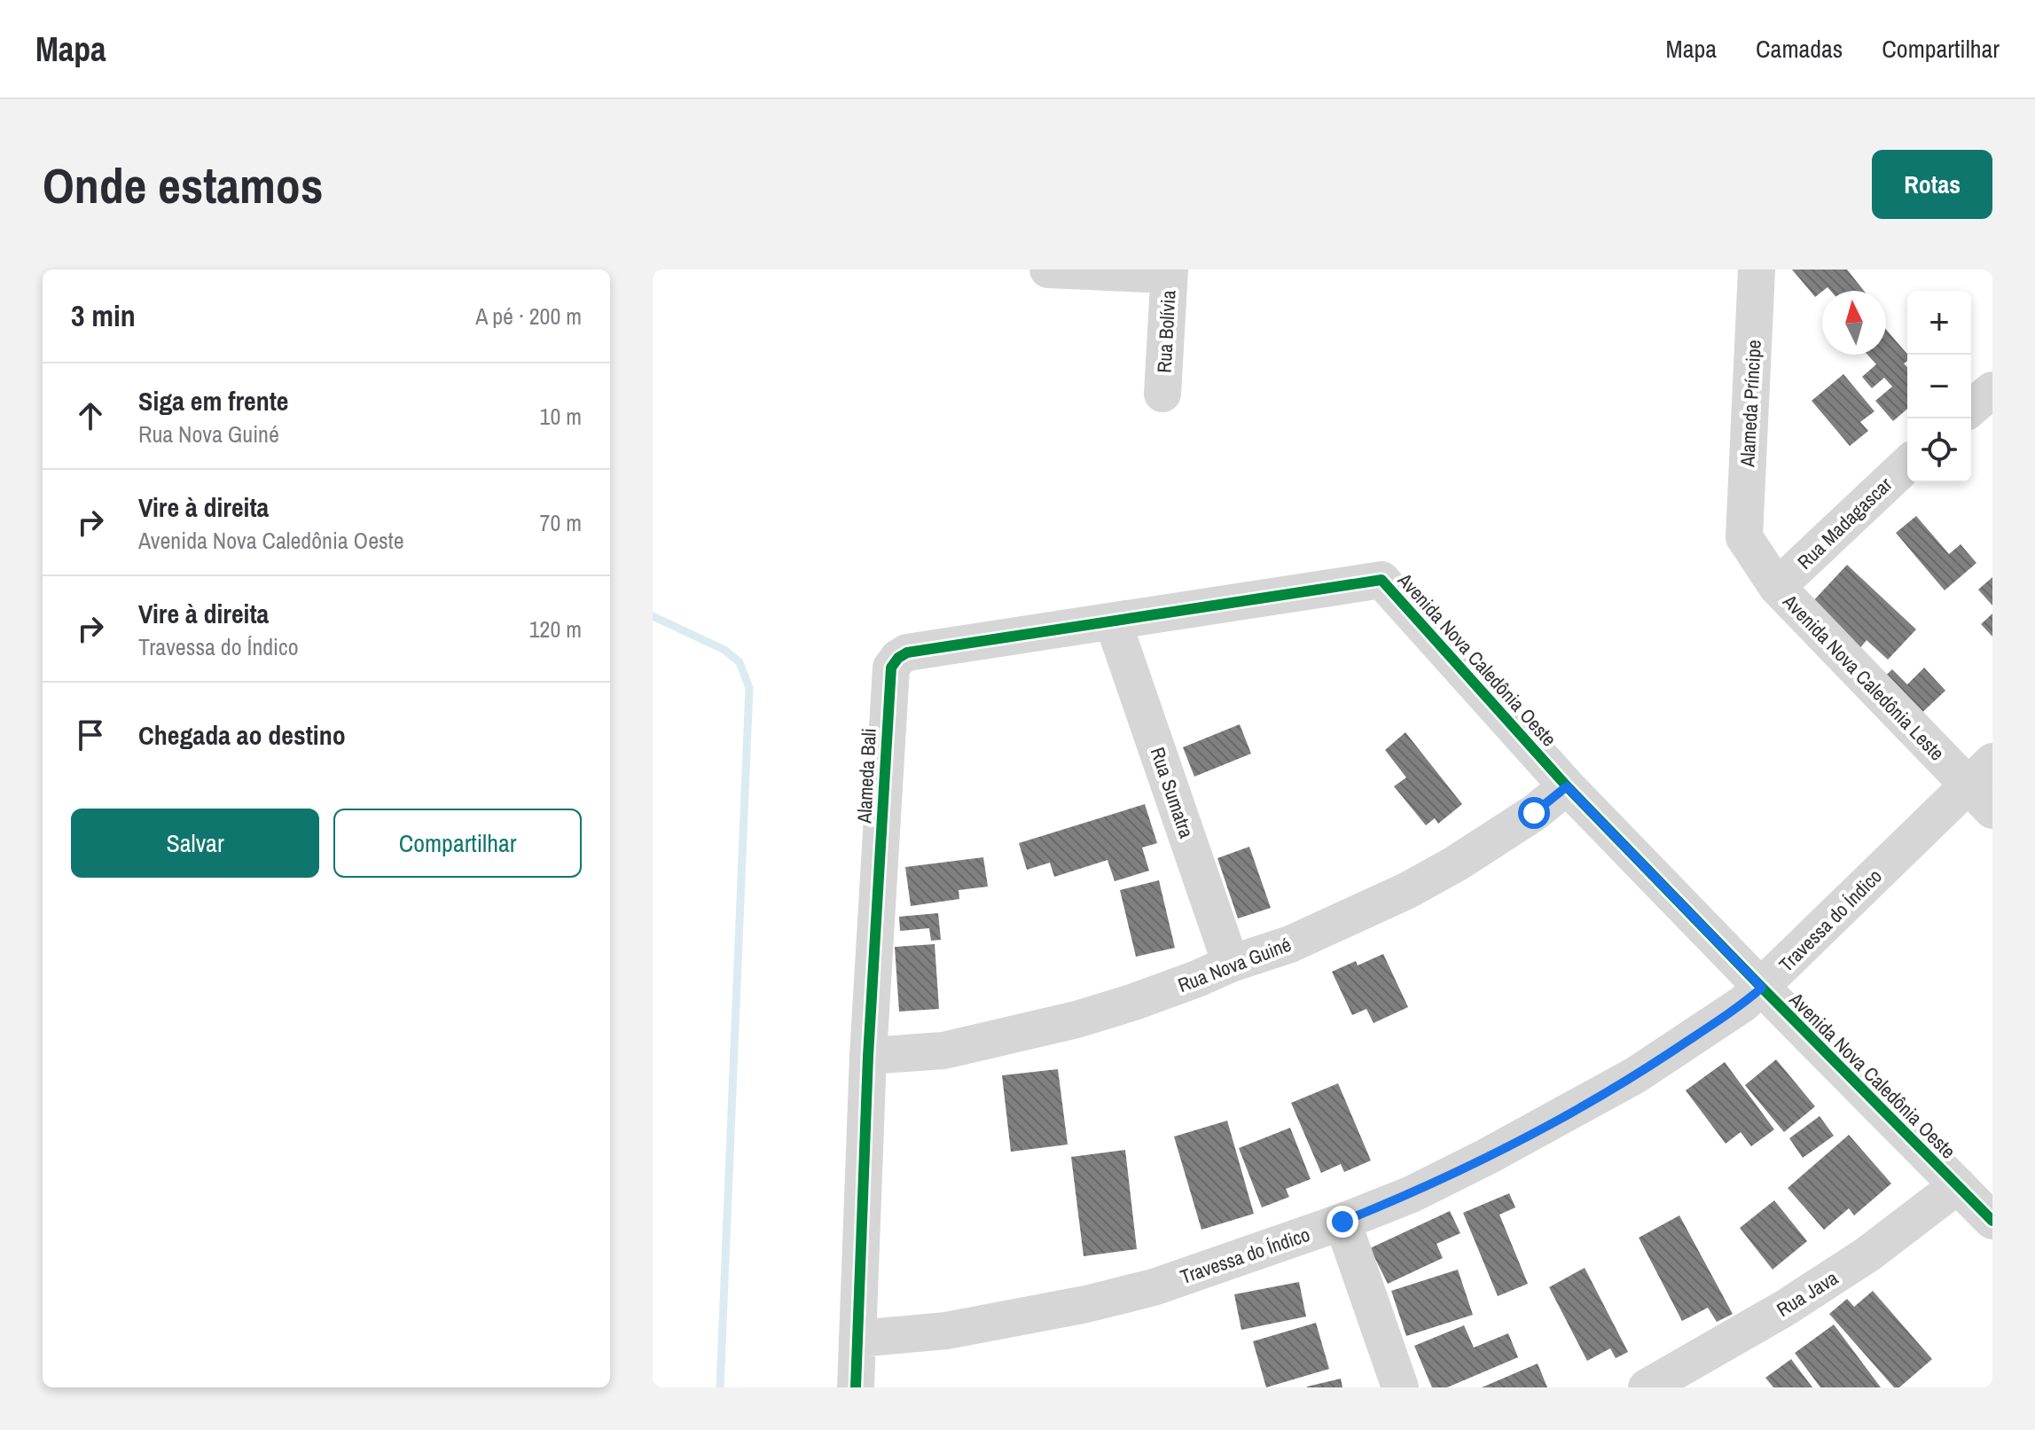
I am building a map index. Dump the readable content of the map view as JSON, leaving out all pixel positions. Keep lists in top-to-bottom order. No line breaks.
{"streets":{"street":["Rua Bolívia","Alameda Príncipe","Rua Madagascar","Avenida Nova Caledônia Oeste","Avenida Nova Caledônia Leste","Alameda Bali","Rua Sumatra","Travessa do Índico","Rua Nova Guiné","Rua Java"]},"crossings":[["Alameda Príncipe","Avenida Nova Caledônia Leste"],["Rua Madagascar","Avenida Nova Caledônia Leste"],["Avenida Nova Caledônia Oeste","Alameda Bali"],["Avenida Nova Caledônia Oeste","Travessa do Índico"],["Avenida Nova Caledônia Oeste","Rua Nova Guiné"],["Avenida Nova Caledônia Oeste","Rua Java"],["Avenida Nova Caledônia Leste","Travessa do Índico"],["Alameda Bali","Rua Sumatra"],["Alameda Bali","Travessa do Índico"],["Alameda Bali","Rua Nova Guiné"],["Rua Sumatra","Rua Nova Guiné"]],"north":"top","page":{"header":"Mapa","nav":["Mapa","Camadas","Compartilhar"],"buttons":["Rotas",["Salvar","Compartilhar"]],"title":"Onde estamos","heading":["3 min","A pé · 200 m"],"map_buttons":["+","−"],"list":[["Siga em frente","Rua Nova Guiné","10 m"],["Vire à direita","Avenida Nova Caledônia Oeste","70 m"],["Vire à direita","Travessa do Índico","120 m"],"Chegada ao destino"]}}
